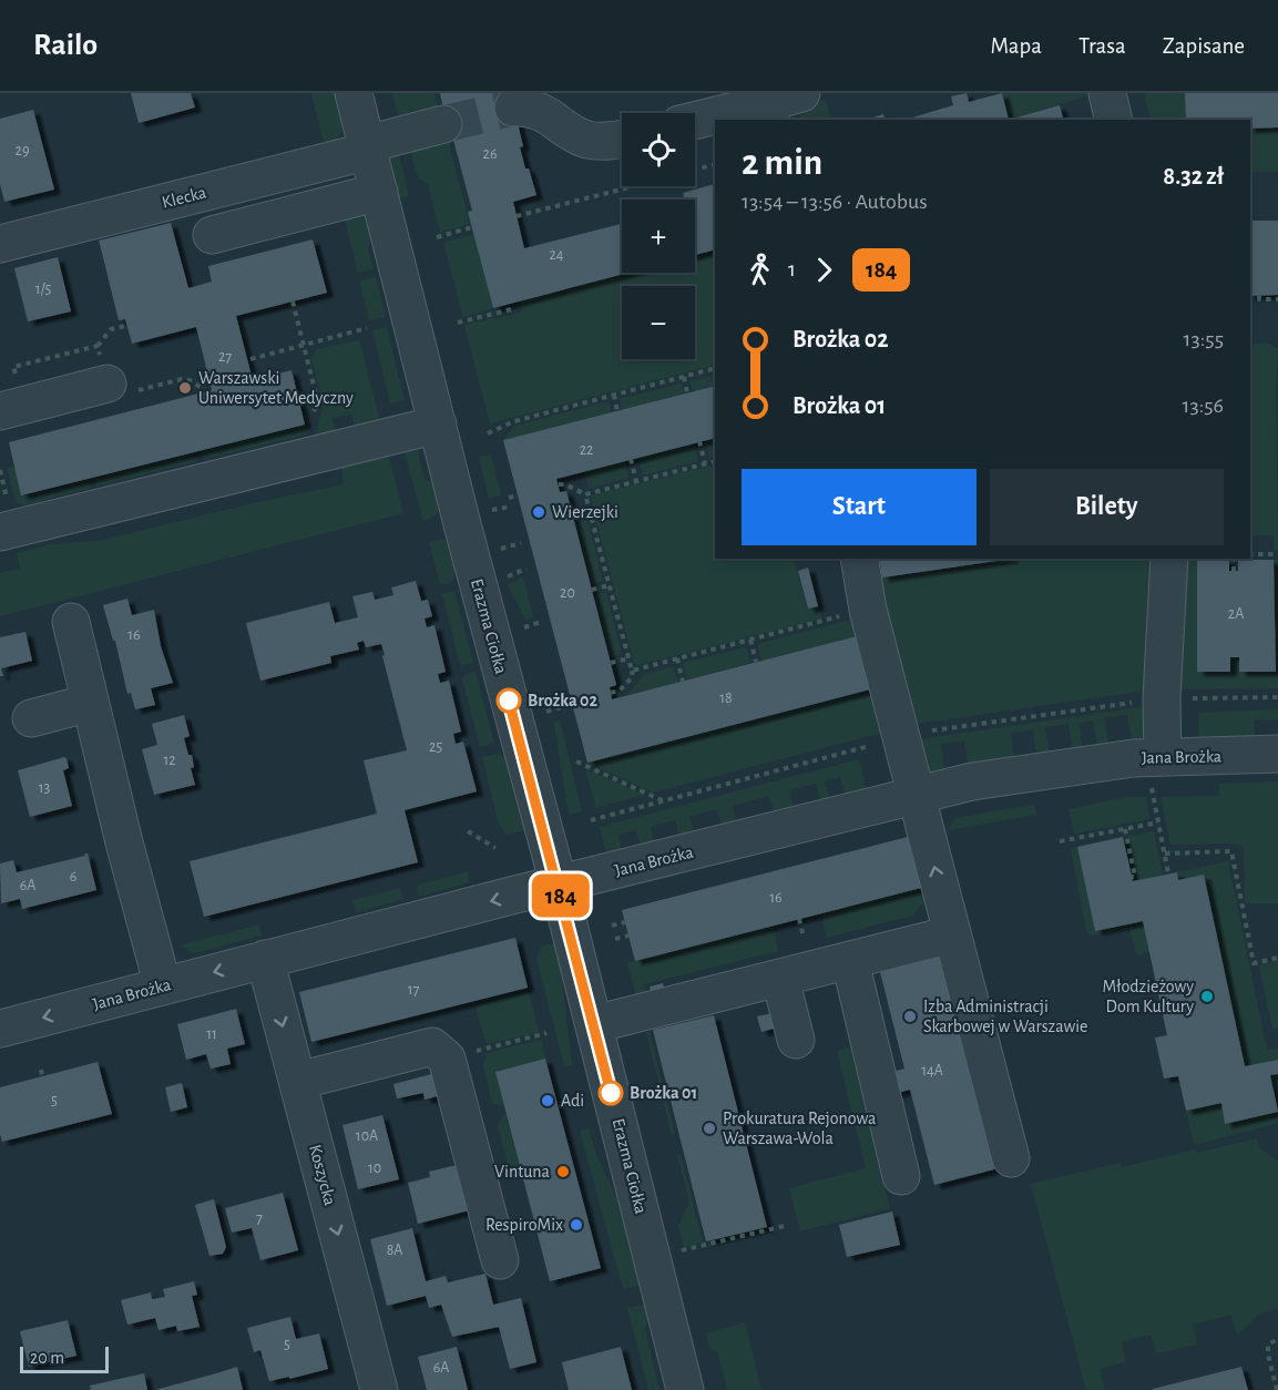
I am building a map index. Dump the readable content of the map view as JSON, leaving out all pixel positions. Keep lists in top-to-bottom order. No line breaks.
{"streets":{"street":["Klecka","Erazma Ciołka","Jana Brożka","Koszycka"]},"crossings":[["Klecka","Erazma Ciołka"],["Erazma Ciołka","Jana Brożka"],["Jana Brożka","Koszycka"]],"places":["Warszawski Uniwersytet Medyczny","Wierzejki","Brożka 02","Młodzieżowy Dom Kultury","Izba Administracji Skarbowej w Warszawie","Brożka 01","Adi","Prokuratura Rejonowa Warszawa-Wola","Vintuna","RespiroMix"],"lines":["bus line 184"],"house_numbers":["29","26","24","1/5","27","22","20","2A","16","18","25","12","13","6","6A","16","17","11","14A","5","10A","10","7","8A","5","6A"],"scale_bar":"20 m","page":{"header":"Railo","nav":["Mapa","Trasa","Zapisane"],"on_map":"184","map_buttons":["+","−"],"heading":["2 min","13:54 – 13:56 · Autobus","8.32 zł"],"legs":["1","184"],"list":[{"name":"Brożka 02","value":"13:55"},{"name":"Brożka 01","value":"13:56"}],"buttons":["Start","Bilety"],"scale":"20 m"}}
